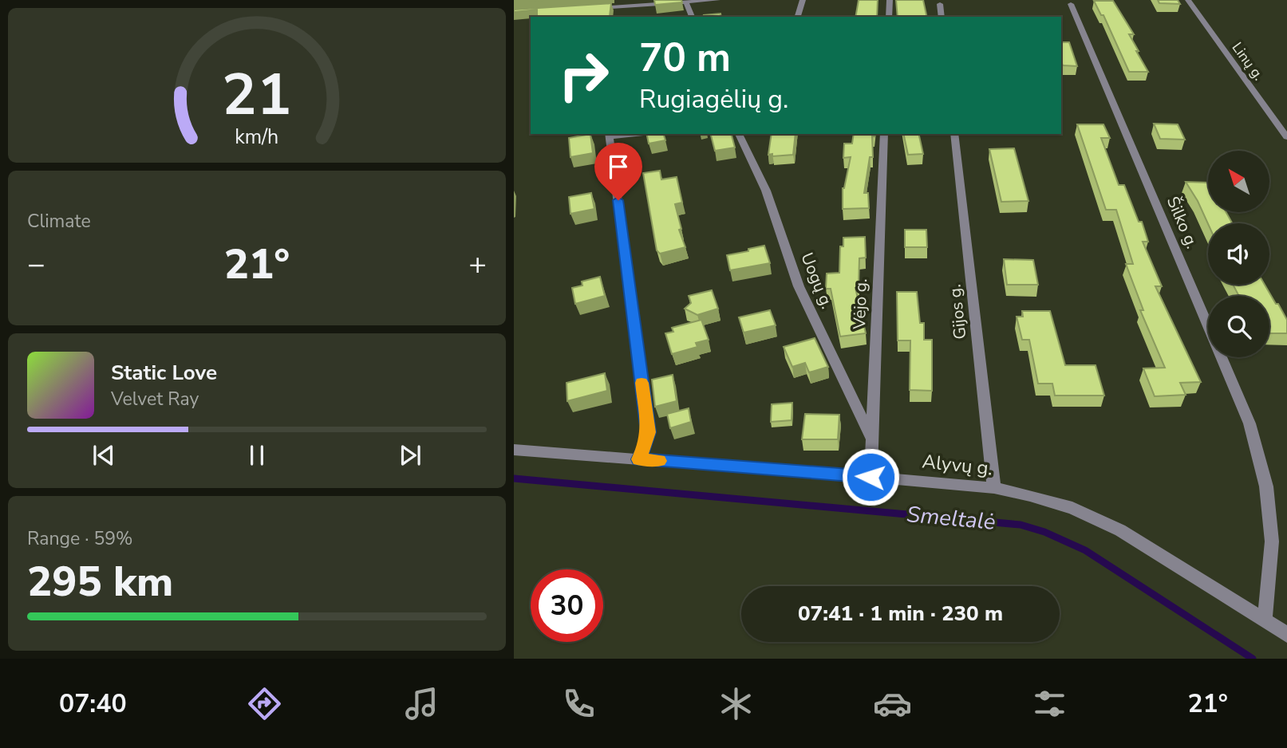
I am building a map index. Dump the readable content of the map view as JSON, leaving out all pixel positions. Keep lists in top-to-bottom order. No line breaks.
{"streets":{"street":["Linų g.","Šilko g.","Uogų g.","Vėjo g.","Gijos g.","Alyvų g."]},"crossings":[["Šilko g.","Alyvų g."],["Uogų g.","Vėjo g."],["Vėjo g.","Alyvų g."],["Gijos g.","Alyvų g."]],"water":["Smeltalė"],"north":"top left","page":{"turn":["70 m","Rugiagėlių g."],"tile":["Climate",["Range · 59%","295 km"]],"heat":["−","21°","+"],"song":["Static Love","Velvet Ray"],"limit":"30","trip":"07:41 · 1 min · 230 m","tabs":["07:40","21°"],"gauge":["21","km/h"]}}
